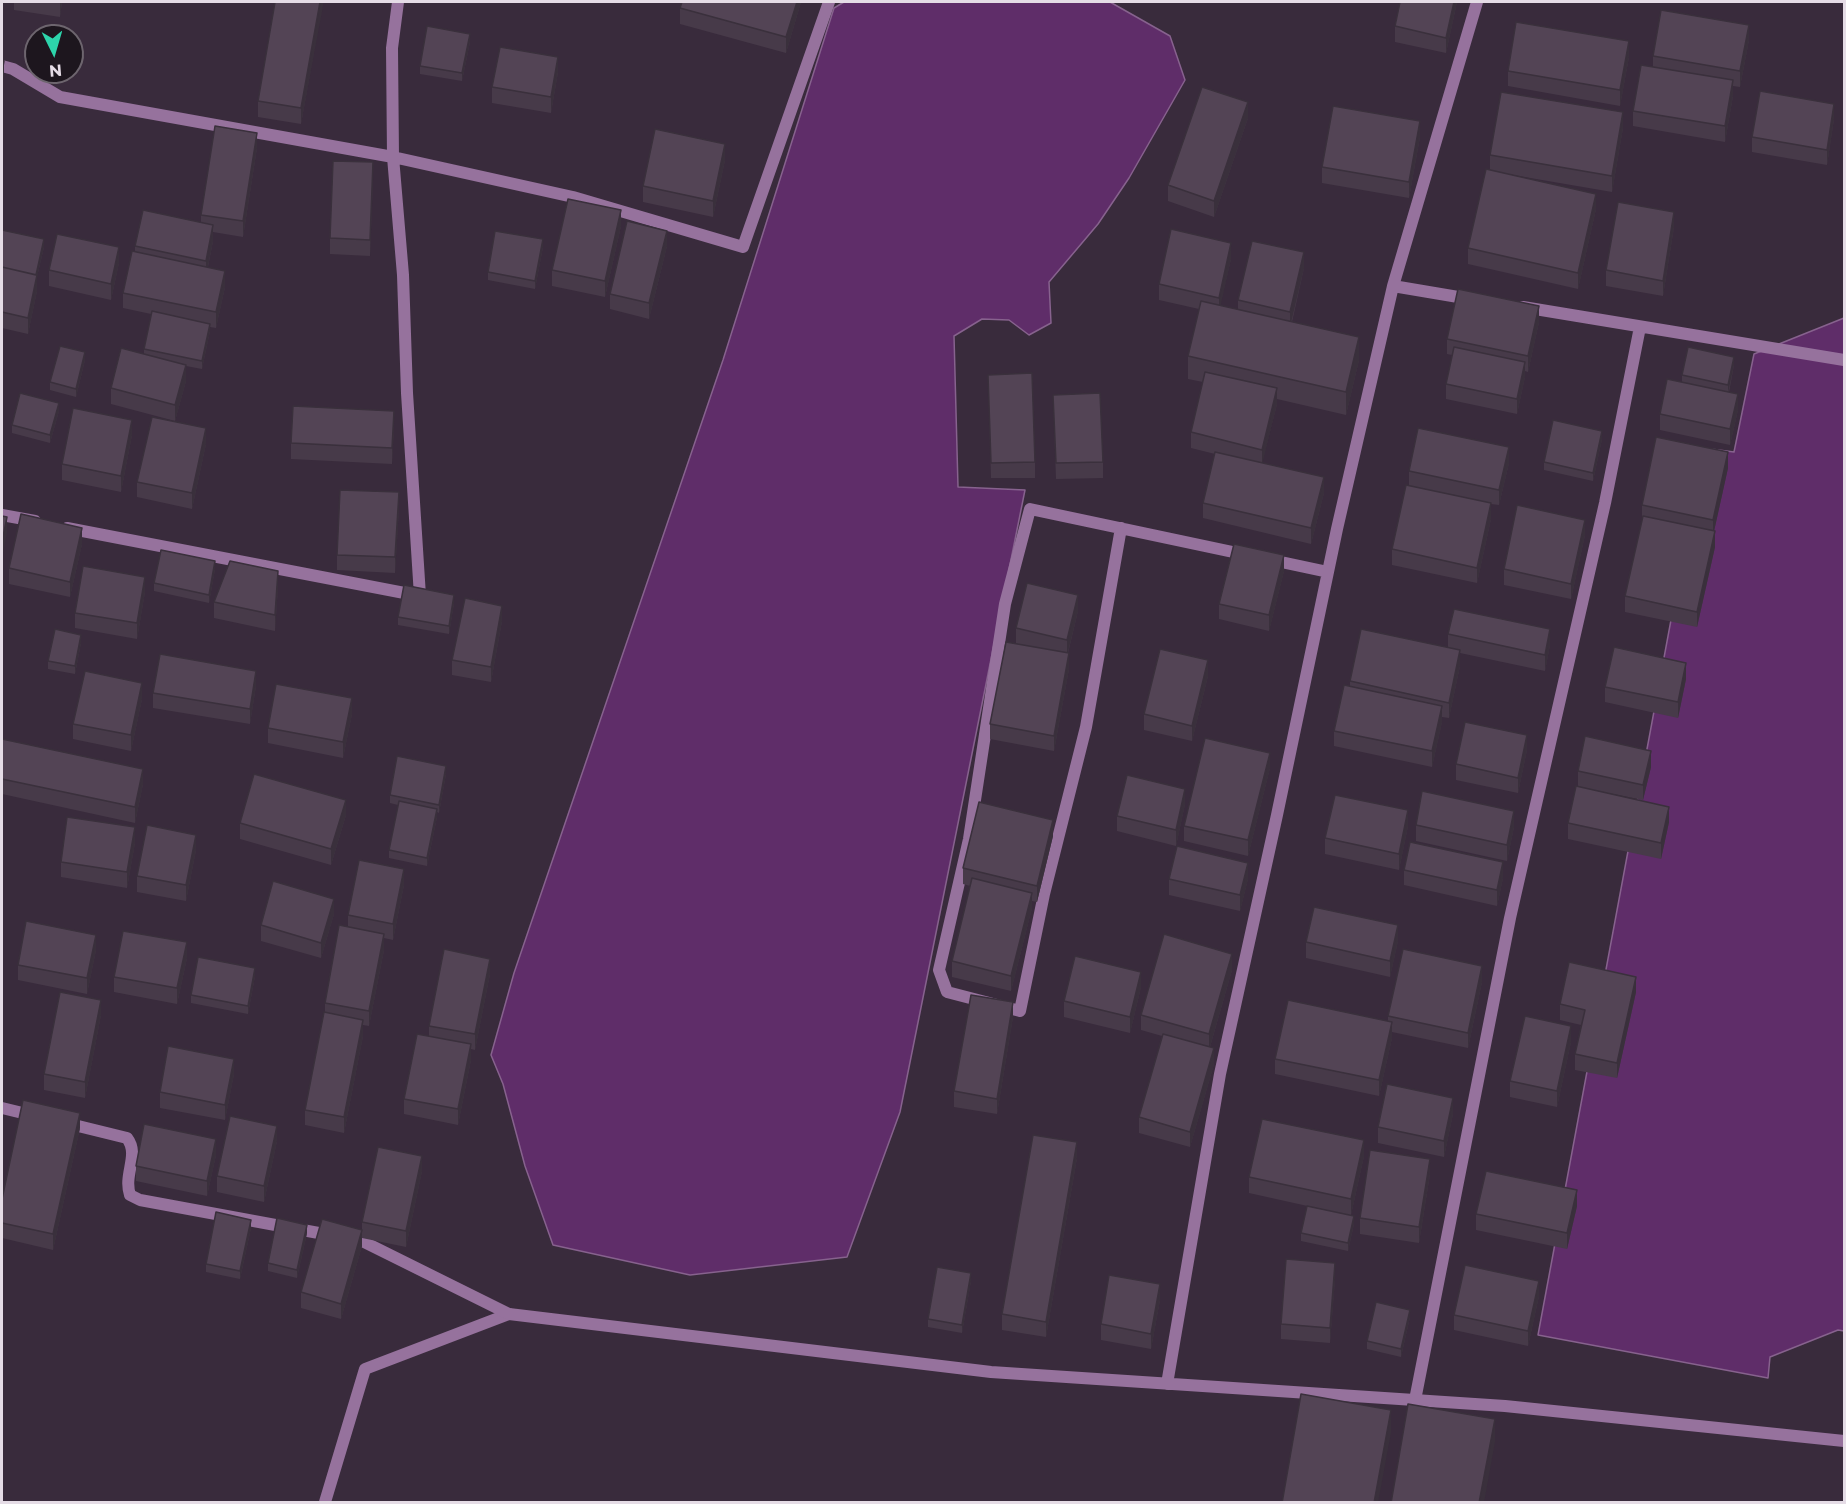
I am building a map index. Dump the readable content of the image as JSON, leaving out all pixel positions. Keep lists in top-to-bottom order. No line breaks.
{"north":"bottom"}
